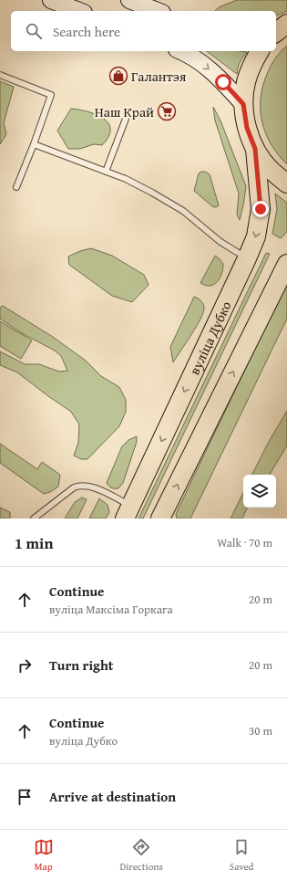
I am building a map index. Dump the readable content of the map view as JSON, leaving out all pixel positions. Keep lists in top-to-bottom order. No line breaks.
{"streets":{"main road":["вуліца Дубко"]},"places":{"shop":["Галантэя"],"supermarket":["Наш Край"]},"page":{"search":"Search here","heading":["1 min","Walk · 70 m"],"list":[["Continue","вуліца Максіма Горкага","20 m"],["Turn right","20 m"],["Continue","вуліца Дубко","30 m"],"Arrive at destination"],"nav":["Map","Directions","Saved"]}}
